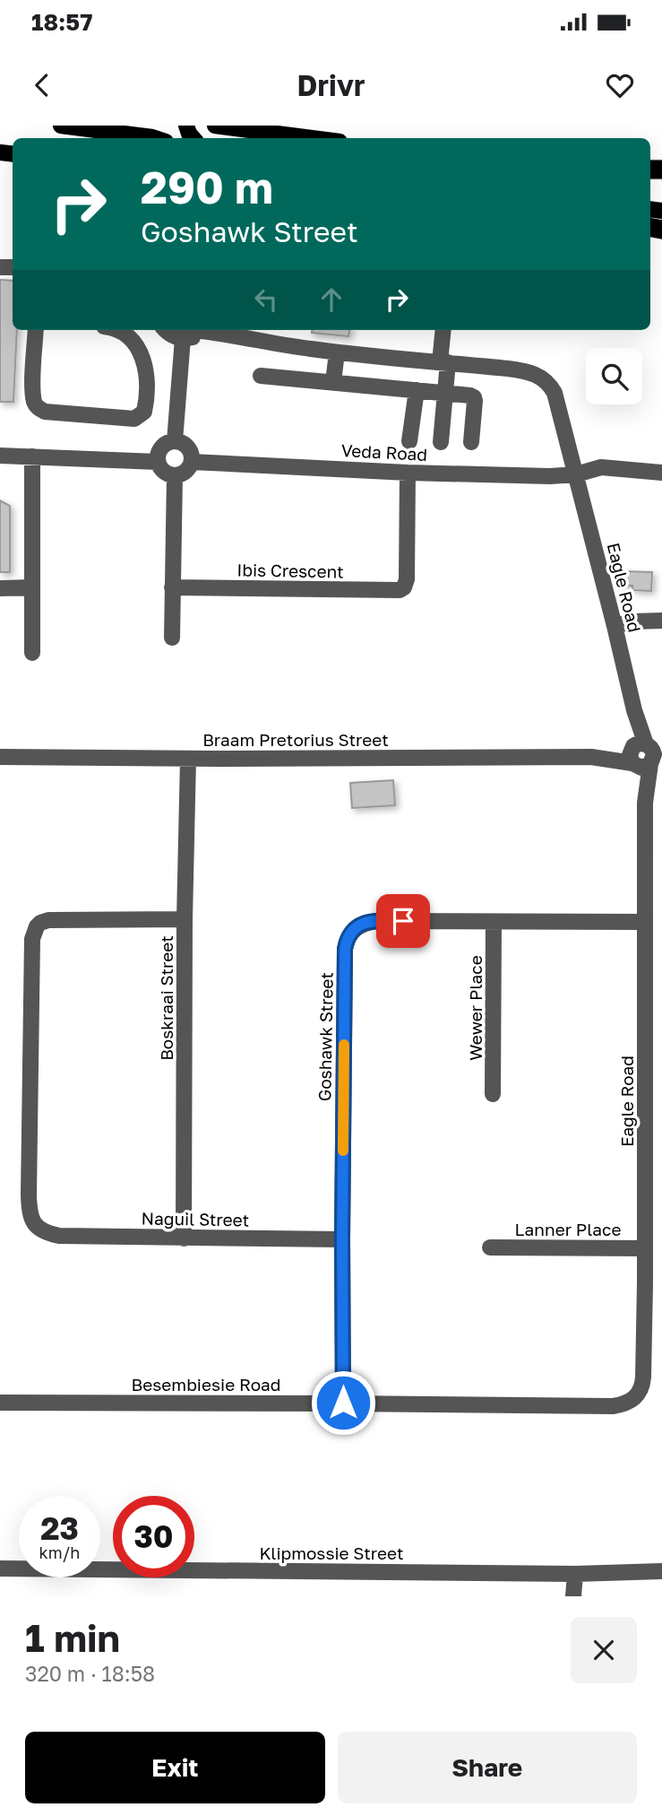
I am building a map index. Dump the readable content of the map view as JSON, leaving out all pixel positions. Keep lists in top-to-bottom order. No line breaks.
{"streets":{"street":["Veda Road","Ibis Crescent","Eagle Road","Braam Pretorius Street","Boskraai Street","Wewer Place","Goshawk Street","Naguil Street","Lanner Place","Besembiesie Road","Klipmossie Street"]},"crossings":[["Veda Road","Ibis Crescent"],["Veda Road","Eagle Road"],["Eagle Road","Braam Pretorius Street"],["Eagle Road","Goshawk Street"],["Eagle Road","Lanner Place"],["Eagle Road","Besembiesie Road"],["Braam Pretorius Street","Boskraai Street"],["Boskraai Street","Naguil Street"],["Wewer Place","Goshawk Street"],["Goshawk Street","Naguil Street"],["Goshawk Street","Besembiesie Road"]],"page":{"status":"18:57","header":"Drivr","turn":["290 m","Goshawk Street"],"speed":"23 km/h","limit":"30","heading":["1 min","320 m · 18:58"],"buttons":["Exit","Share"]}}
